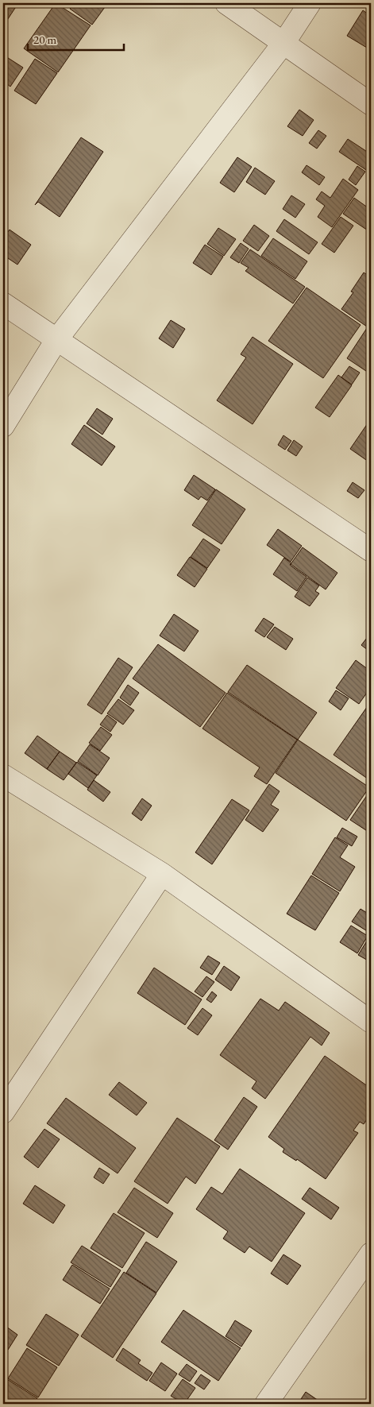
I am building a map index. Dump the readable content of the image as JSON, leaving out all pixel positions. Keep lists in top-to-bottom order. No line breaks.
{"scale_bar":"20 m"}
